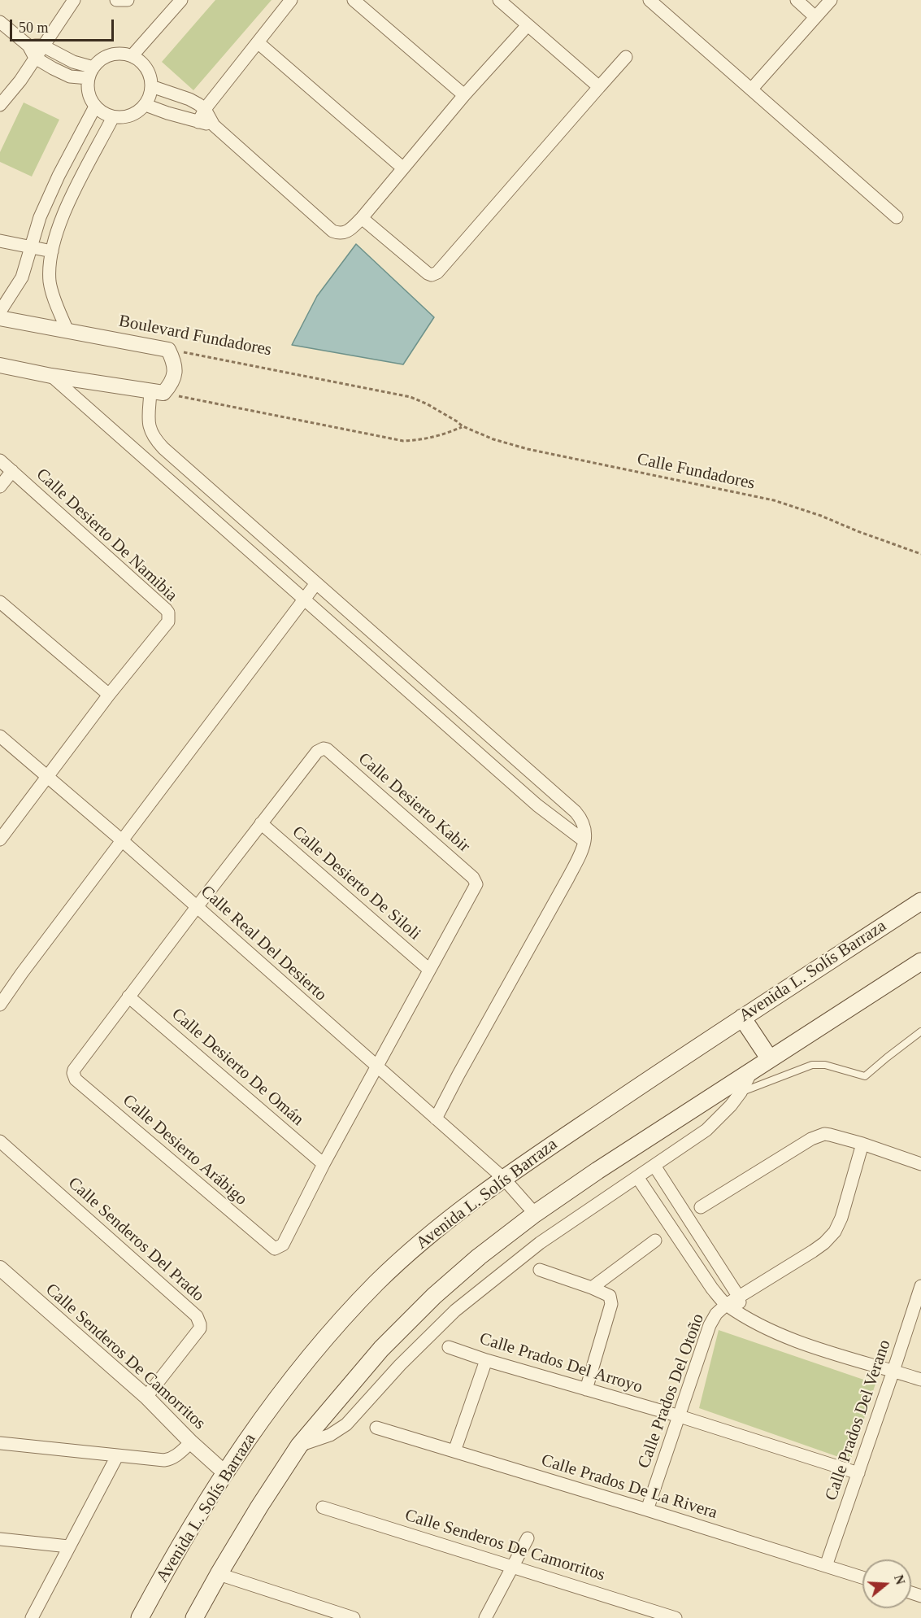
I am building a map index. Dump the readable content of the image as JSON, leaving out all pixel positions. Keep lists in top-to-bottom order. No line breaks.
{"streets":{"main road":["Avenida L. Solís Barraza"],"street":["Boulevard Fundadores","Calle Desierto De Namibia","Calle Desierto Kabir","Calle Desierto De Siloli","Calle Real Del Desierto","Calle Desierto De Omán","Calle Desierto Arábigo","Calle Senderos Del Prado","Calle Senderos De Camorritos","Calle Prados Del Arroyo","Calle Prados Del Otoño","Calle Prados Del Verano","Calle Prados De La Rivera"],"path":["Calle Fundadores"]},"crossings":[["Boulevard Fundadores","Calle Fundadores"],["Calle Desierto De Namibia","Calle Real Del Desierto"],["Calle Desierto Kabir","Calle Desierto De Siloli"],["Calle Desierto Kabir","Calle Real Del Desierto"],["Calle Desierto Kabir","Calle Desierto Arábigo"],["Calle Real Del Desierto","Avenida L. Solís Barraza"],["Calle Real Del Desierto","Calle Desierto Arábigo"],["Avenida L. Solís Barraza","Calle Senderos De Camorritos"],["Calle Desierto De Omán","Calle Desierto Arábigo"],["Calle Senderos Del Prado","Calle Senderos De Camorritos"],["Calle Prados Del Arroyo","Calle Prados Del Otoño"],["Calle Prados Del Arroyo","Calle Prados Del Verano"],["Calle Prados Del Otoño","Calle Prados De La Rivera"],["Calle Prados Del Verano","Calle Prados De La Rivera"]],"scale_bar":"50 m","north":"right"}
